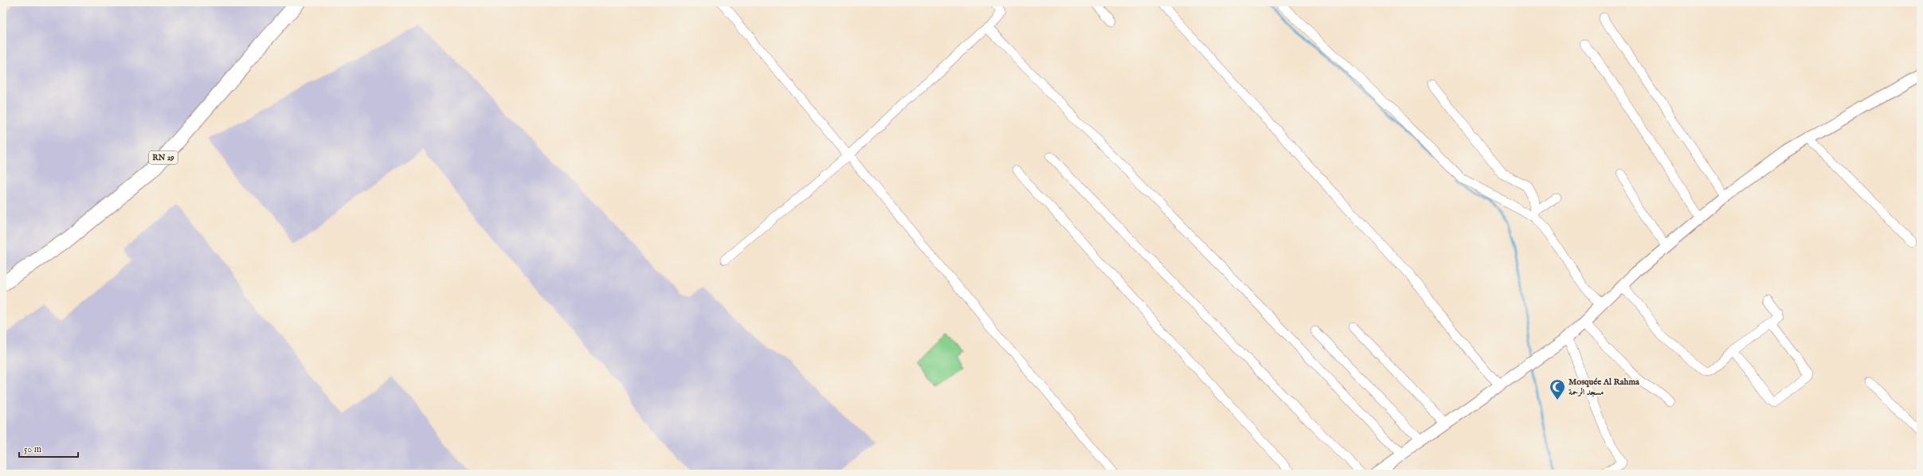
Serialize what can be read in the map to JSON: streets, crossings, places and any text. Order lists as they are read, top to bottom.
{
  "streets": {
    "main road": ["RN 29"]
  },
  "places": {
    "mosque": ["Mosquée Al Rahma مسجد الرحمة"]
  },
  "scale_bar": "50 m"
}
